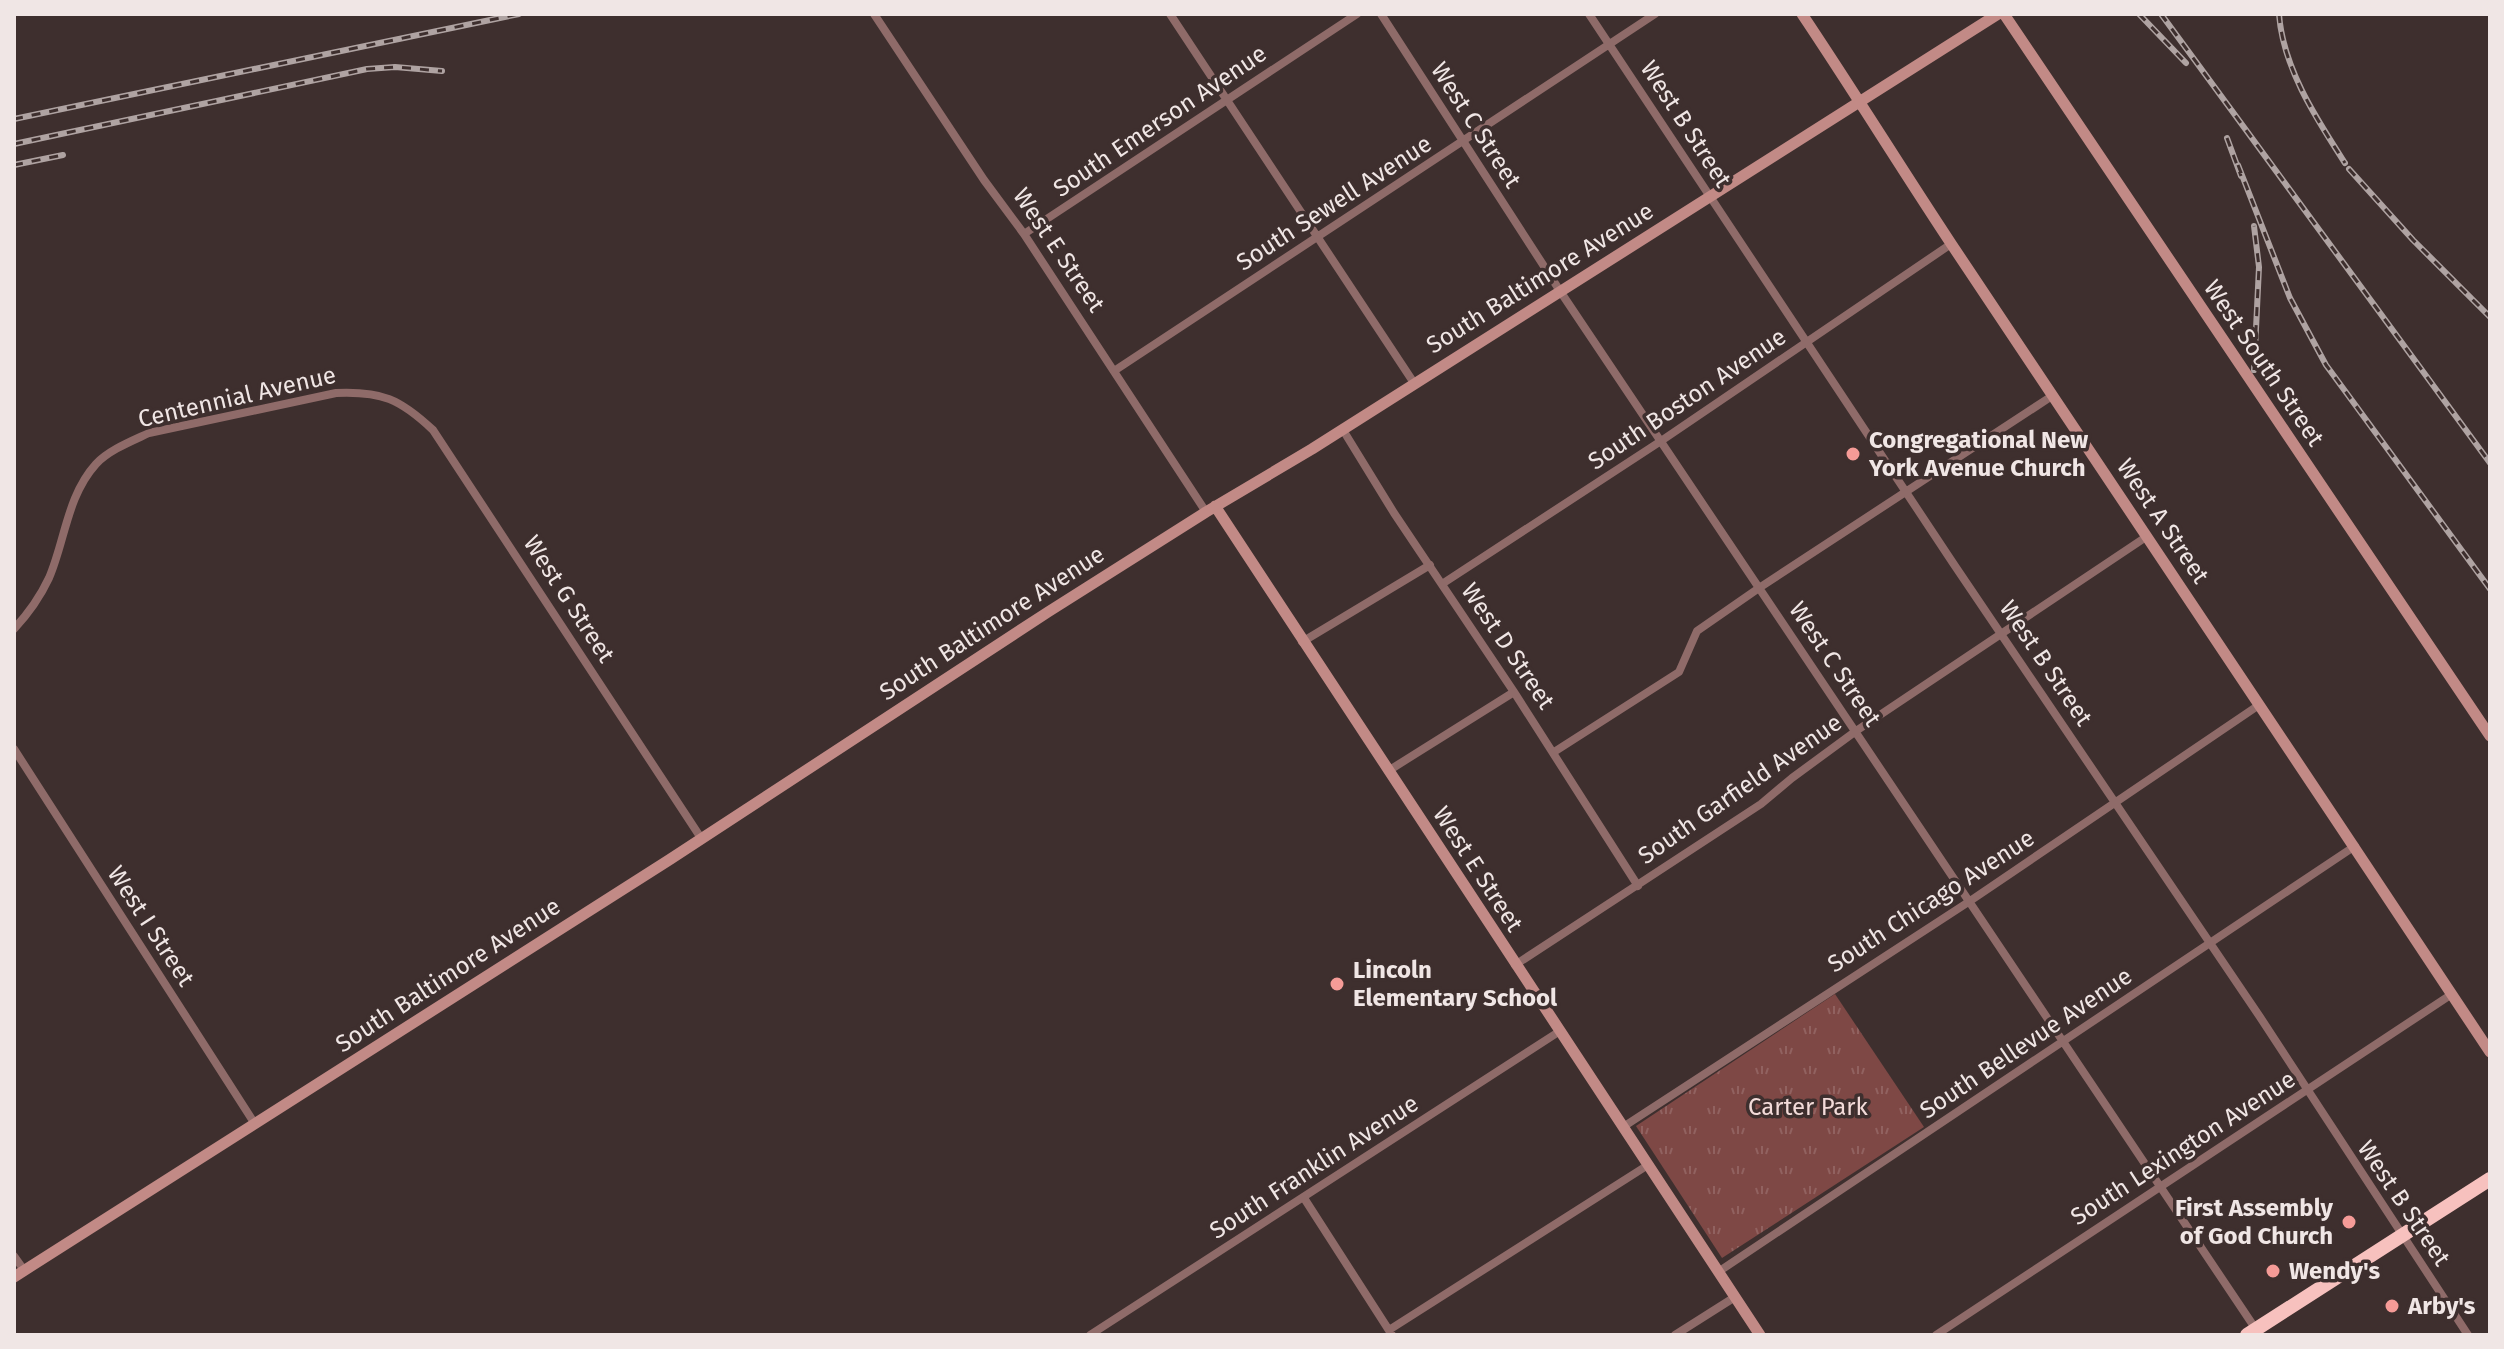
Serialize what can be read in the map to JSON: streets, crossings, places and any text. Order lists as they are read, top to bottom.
{
  "streets": {
    "street": [
      "South Emerson Avenue",
      "West B Street",
      "West C Street",
      "South Sewell Avenue",
      "West E Street",
      "South Baltimore Avenue",
      "West South Street",
      "Centennial Avenue",
      "South Boston Avenue",
      "West A Street",
      "West G Street",
      "West D Street",
      "South Garfield Avenue",
      "South Chicago Avenue",
      "West I Street",
      "South Bellevue Avenue",
      "South Lexington Avenue",
      "South Franklin Avenue"
    ]
  },
  "crossings": [
    ["South Emerson Avenue", "West E Street"],
    ["West B Street", "South Sewell Avenue"],
    ["West B Street", "South Baltimore Avenue"],
    ["West B Street", "South Boston Avenue"],
    ["West B Street", "South Garfield Avenue"],
    ["West B Street", "South Chicago Avenue"],
    ["West B Street", "South Bellevue Avenue"],
    ["West B Street", "South Lexington Avenue"],
    ["West C Street", "South Sewell Avenue"],
    ["West C Street", "South Baltimore Avenue"],
    ["West C Street", "South Boston Avenue"],
    ["West C Street", "South Garfield Avenue"],
    ["West C Street", "South Chicago Avenue"],
    ["West C Street", "South Bellevue Avenue"],
    ["West C Street", "South Lexington Avenue"],
    ["South Sewell Avenue", "West E Street"],
    ["West E Street", "South Baltimore Avenue"],
    ["West E Street", "South Garfield Avenue"],
    ["West E Street", "South Chicago Avenue"],
    ["West E Street", "South Bellevue Avenue"],
    ["West E Street", "South Franklin Avenue"],
    ["South Baltimore Avenue", "West South Street"],
    ["South Baltimore Avenue", "West A Street"],
    ["South Baltimore Avenue", "West G Street"],
    ["South Baltimore Avenue", "West D Street"],
    ["South Baltimore Avenue", "West I Street"],
    ["Centennial Avenue", "West G Street"],
    ["South Boston Avenue", "West A Street"],
    ["South Boston Avenue", "West D Street"],
    ["West A Street", "South Garfield Avenue"],
    ["West A Street", "South Chicago Avenue"],
    ["West A Street", "South Bellevue Avenue"],
    ["West A Street", "South Lexington Avenue"],
    ["West D Street", "South Garfield Avenue"]
  ],
  "parks": ["Carter Park"],
  "places": [
    "Congregational New York Avenue Church",
    "Lincoln Elementary School",
    "First Assembly of God Church",
    "Wendy's",
    "Arby's"
  ]
}
